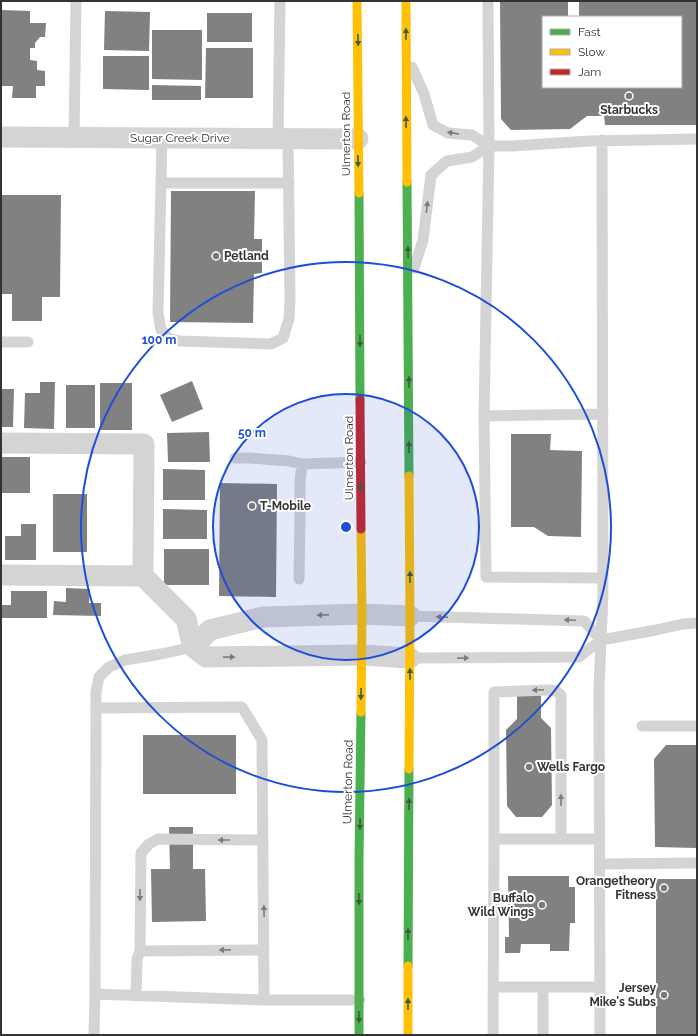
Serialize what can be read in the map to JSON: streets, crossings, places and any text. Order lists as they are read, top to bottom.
{
  "streets": {
    "main road": ["Ulmerton Road"],
    "street": ["Sugar Creek Drive"]
  },
  "crossings": [
    ["Ulmerton Road", "Sugar Creek Drive"]
  ],
  "places": [
    "Starbucks",
    "Petland",
    "T-Mobile",
    "Wells Fargo",
    "Orangetheory Fitness",
    "Buffalo Wild Wings",
    "Jersey Mike's Subs"
  ],
  "legend": ["Fast", "Slow", "Jam"],
  "rings": ["100 m", "50 m"]
}
